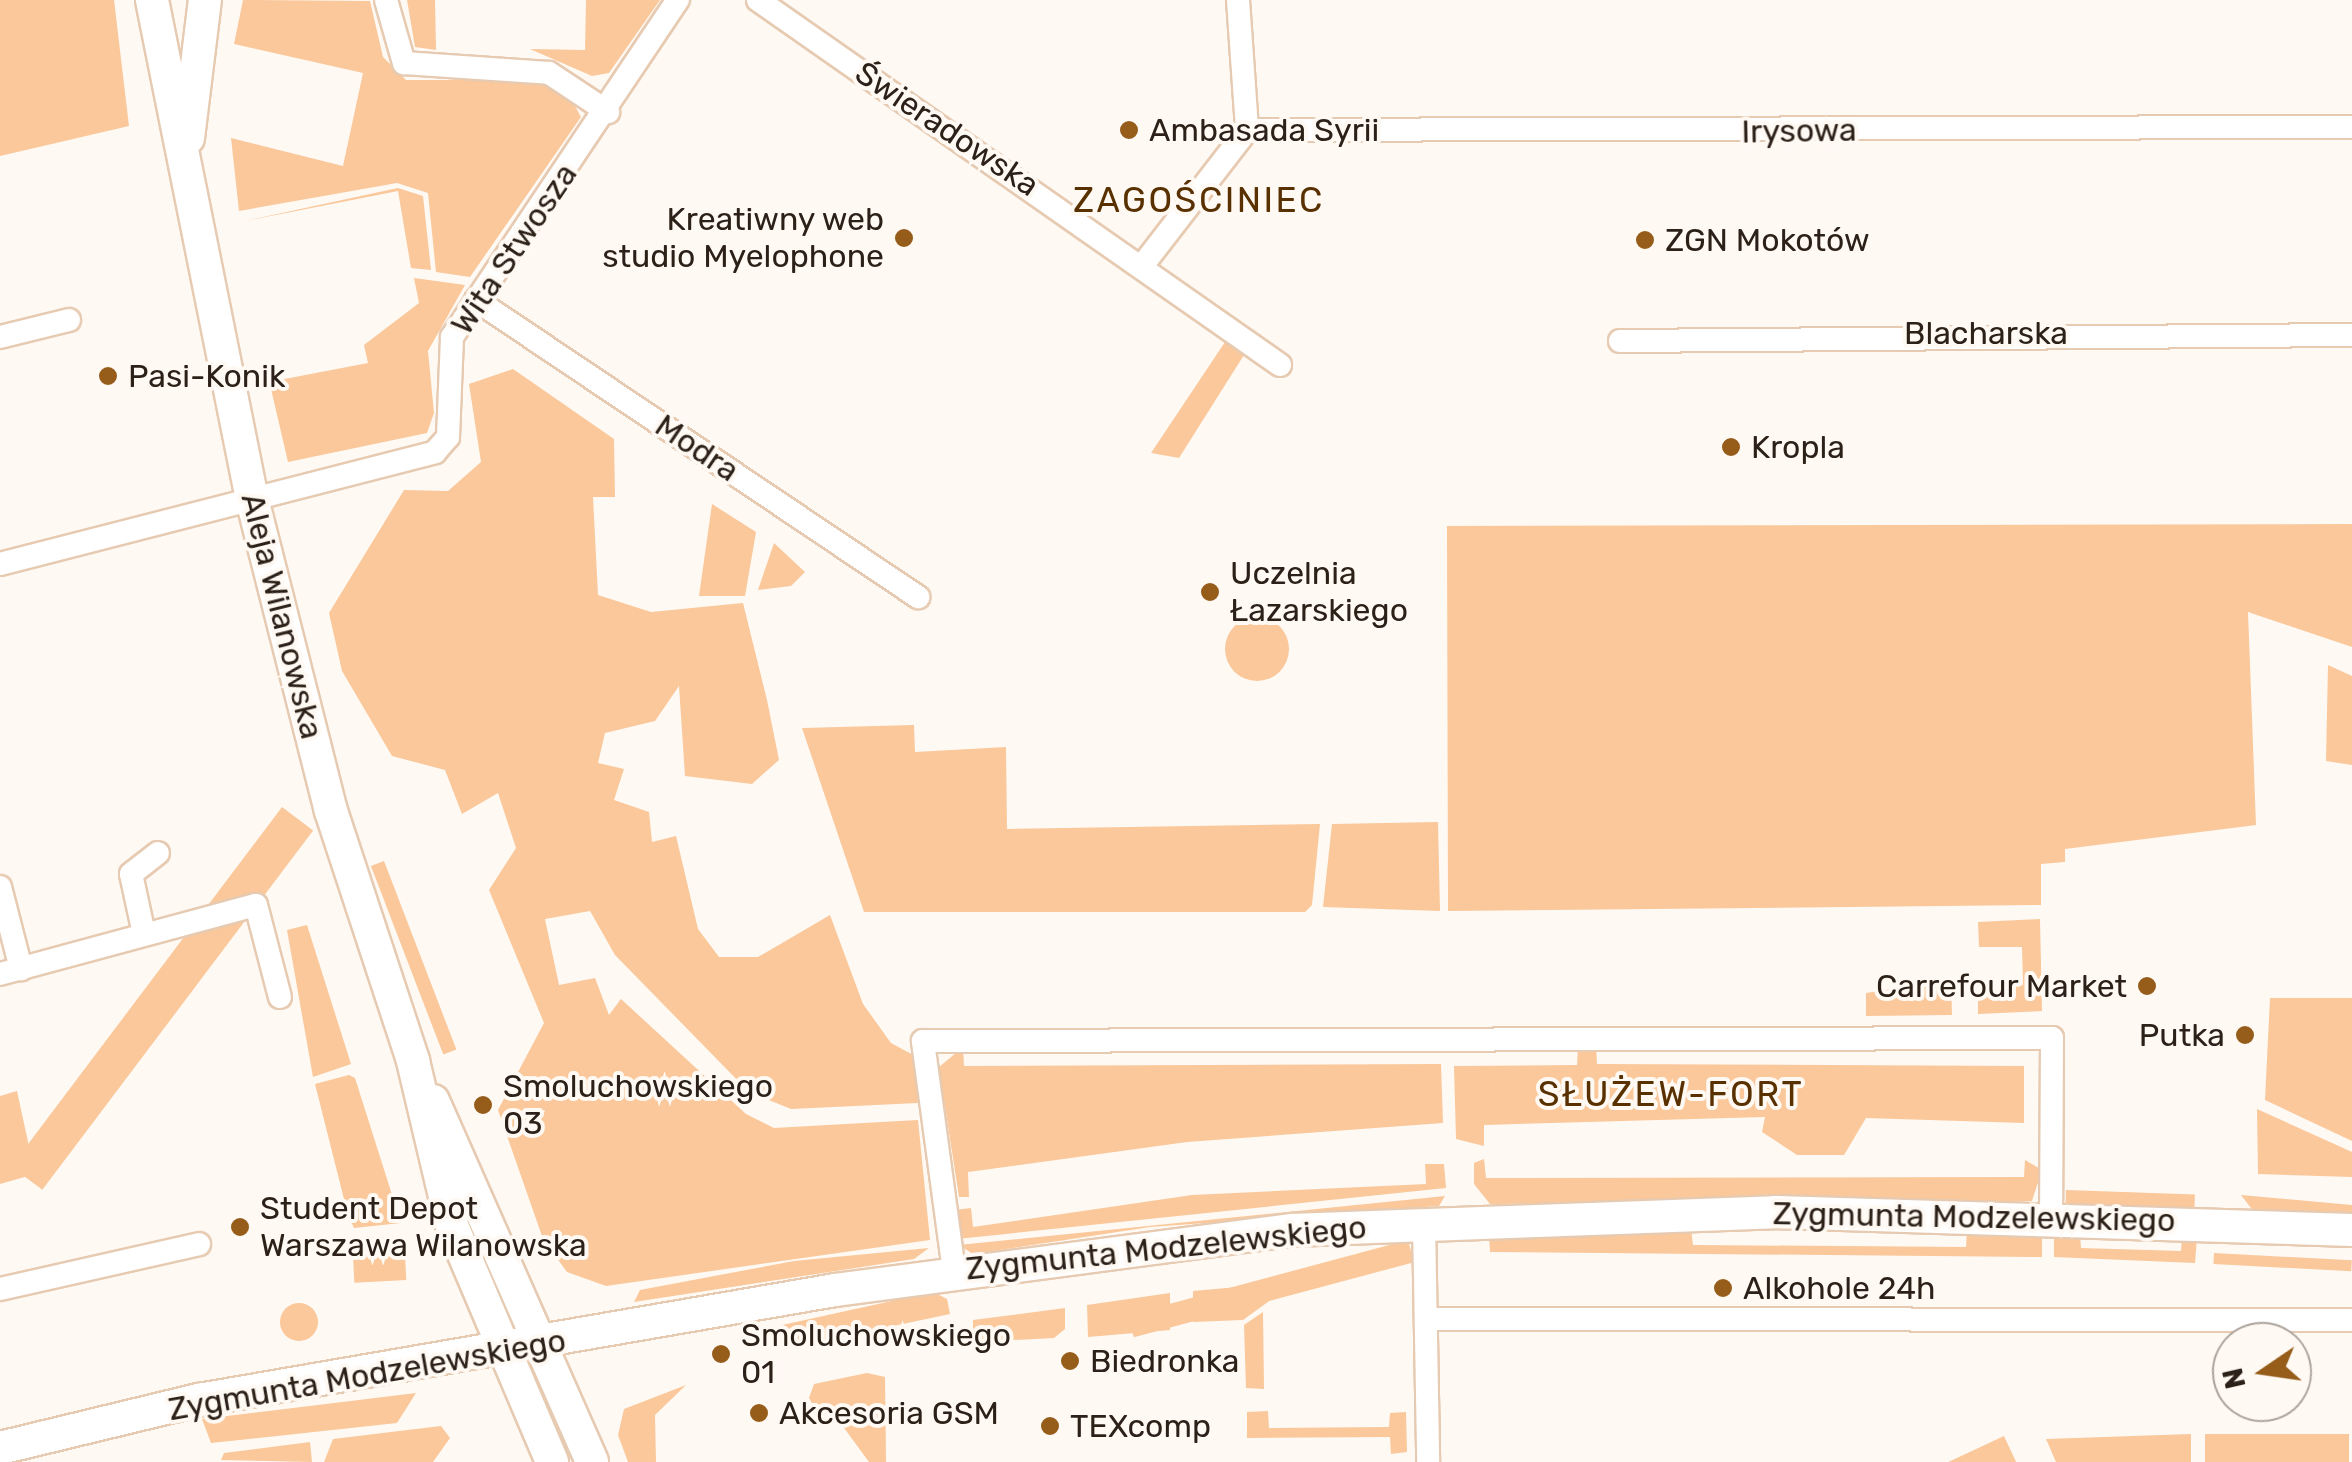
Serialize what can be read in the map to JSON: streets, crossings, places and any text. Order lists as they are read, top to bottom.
{
  "streets": {
    "street": [
      "Świeradowska",
      "Irysowa",
      "Wita Stwosza",
      "Blacharska",
      "Modra",
      "Aleja Wilanowska",
      "Zygmunta Modzelewskiego"
    ]
  },
  "crossings": [
    ["Wita Stwosza", "Modra"],
    ["Wita Stwosza", "Aleja Wilanowska"],
    ["Aleja Wilanowska", "Zygmunta Modzelewskiego"]
  ],
  "districts": ["ZAGOŚCINIEC", "SŁUŻEW-FORT"],
  "places": [
    "Ambasada Syrii",
    "Kreatiwny web studio Myelophone",
    "ZGN Mokotów",
    "Pasi-Konik",
    "Kropla",
    "Uczelnia Łazarskiego",
    "Carrefour Market",
    "Putka",
    "Smoluchowskiego 03",
    "Student Depot Warszawa Wilanowska",
    "Alkohole 24h",
    "Smoluchowskiego 01",
    "Biedronka",
    "Akcesoria GSM",
    "TEXcomp"
  ],
  "north": "left"
}
